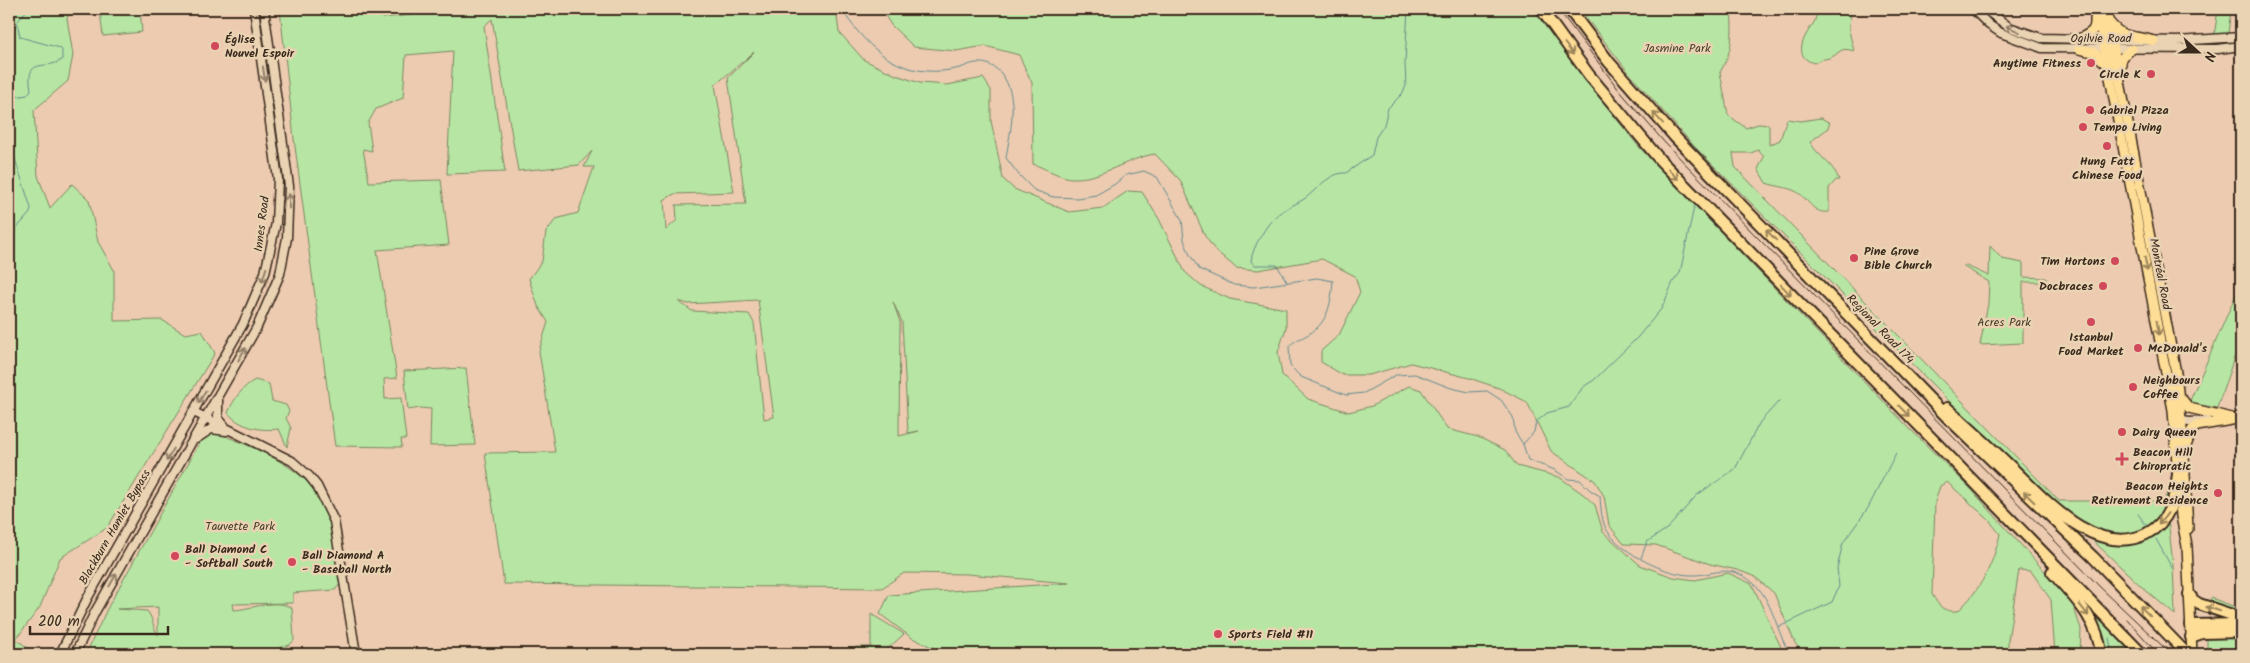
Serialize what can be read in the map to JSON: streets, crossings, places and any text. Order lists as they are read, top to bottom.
{
  "streets": {
    "highway": ["Regional Road 174"],
    "main road": [
      "Ogilvie Road",
      "Innes Road",
      "Montréal Road",
      "Blackburn Hamlet Bypass"
    ]
  },
  "crossings": [
    ["Ogilvie Road", "Montréal Road"],
    ["Innes Road", "Blackburn Hamlet Bypass"]
  ],
  "parks": ["Jasmine Park", "Acres Park", "Tauvette Park"],
  "places": {
    "other": [
      "Église Nouvel Espoir",
      "Anytime Fitness",
      "Circle K",
      "Gabriel Pizza",
      "Tempo Living",
      "Hung Fatt Chinese Food",
      "Pine Grove Bible Church",
      "Tim Hortons",
      "Docbraces",
      "Istanbul Food Market",
      "McDonald's",
      "Neighbours Coffee",
      "Dairy Queen",
      "Beacon Heights Retirement Residence",
      "Ball Diamond C - Softball South",
      "Ball Diamond A - Baseball North",
      "Sports Field #11"
    ],
    "health": ["Beacon Hill Chiropratic"]
  },
  "scale_bar": "200 m",
  "north": "right"
}
